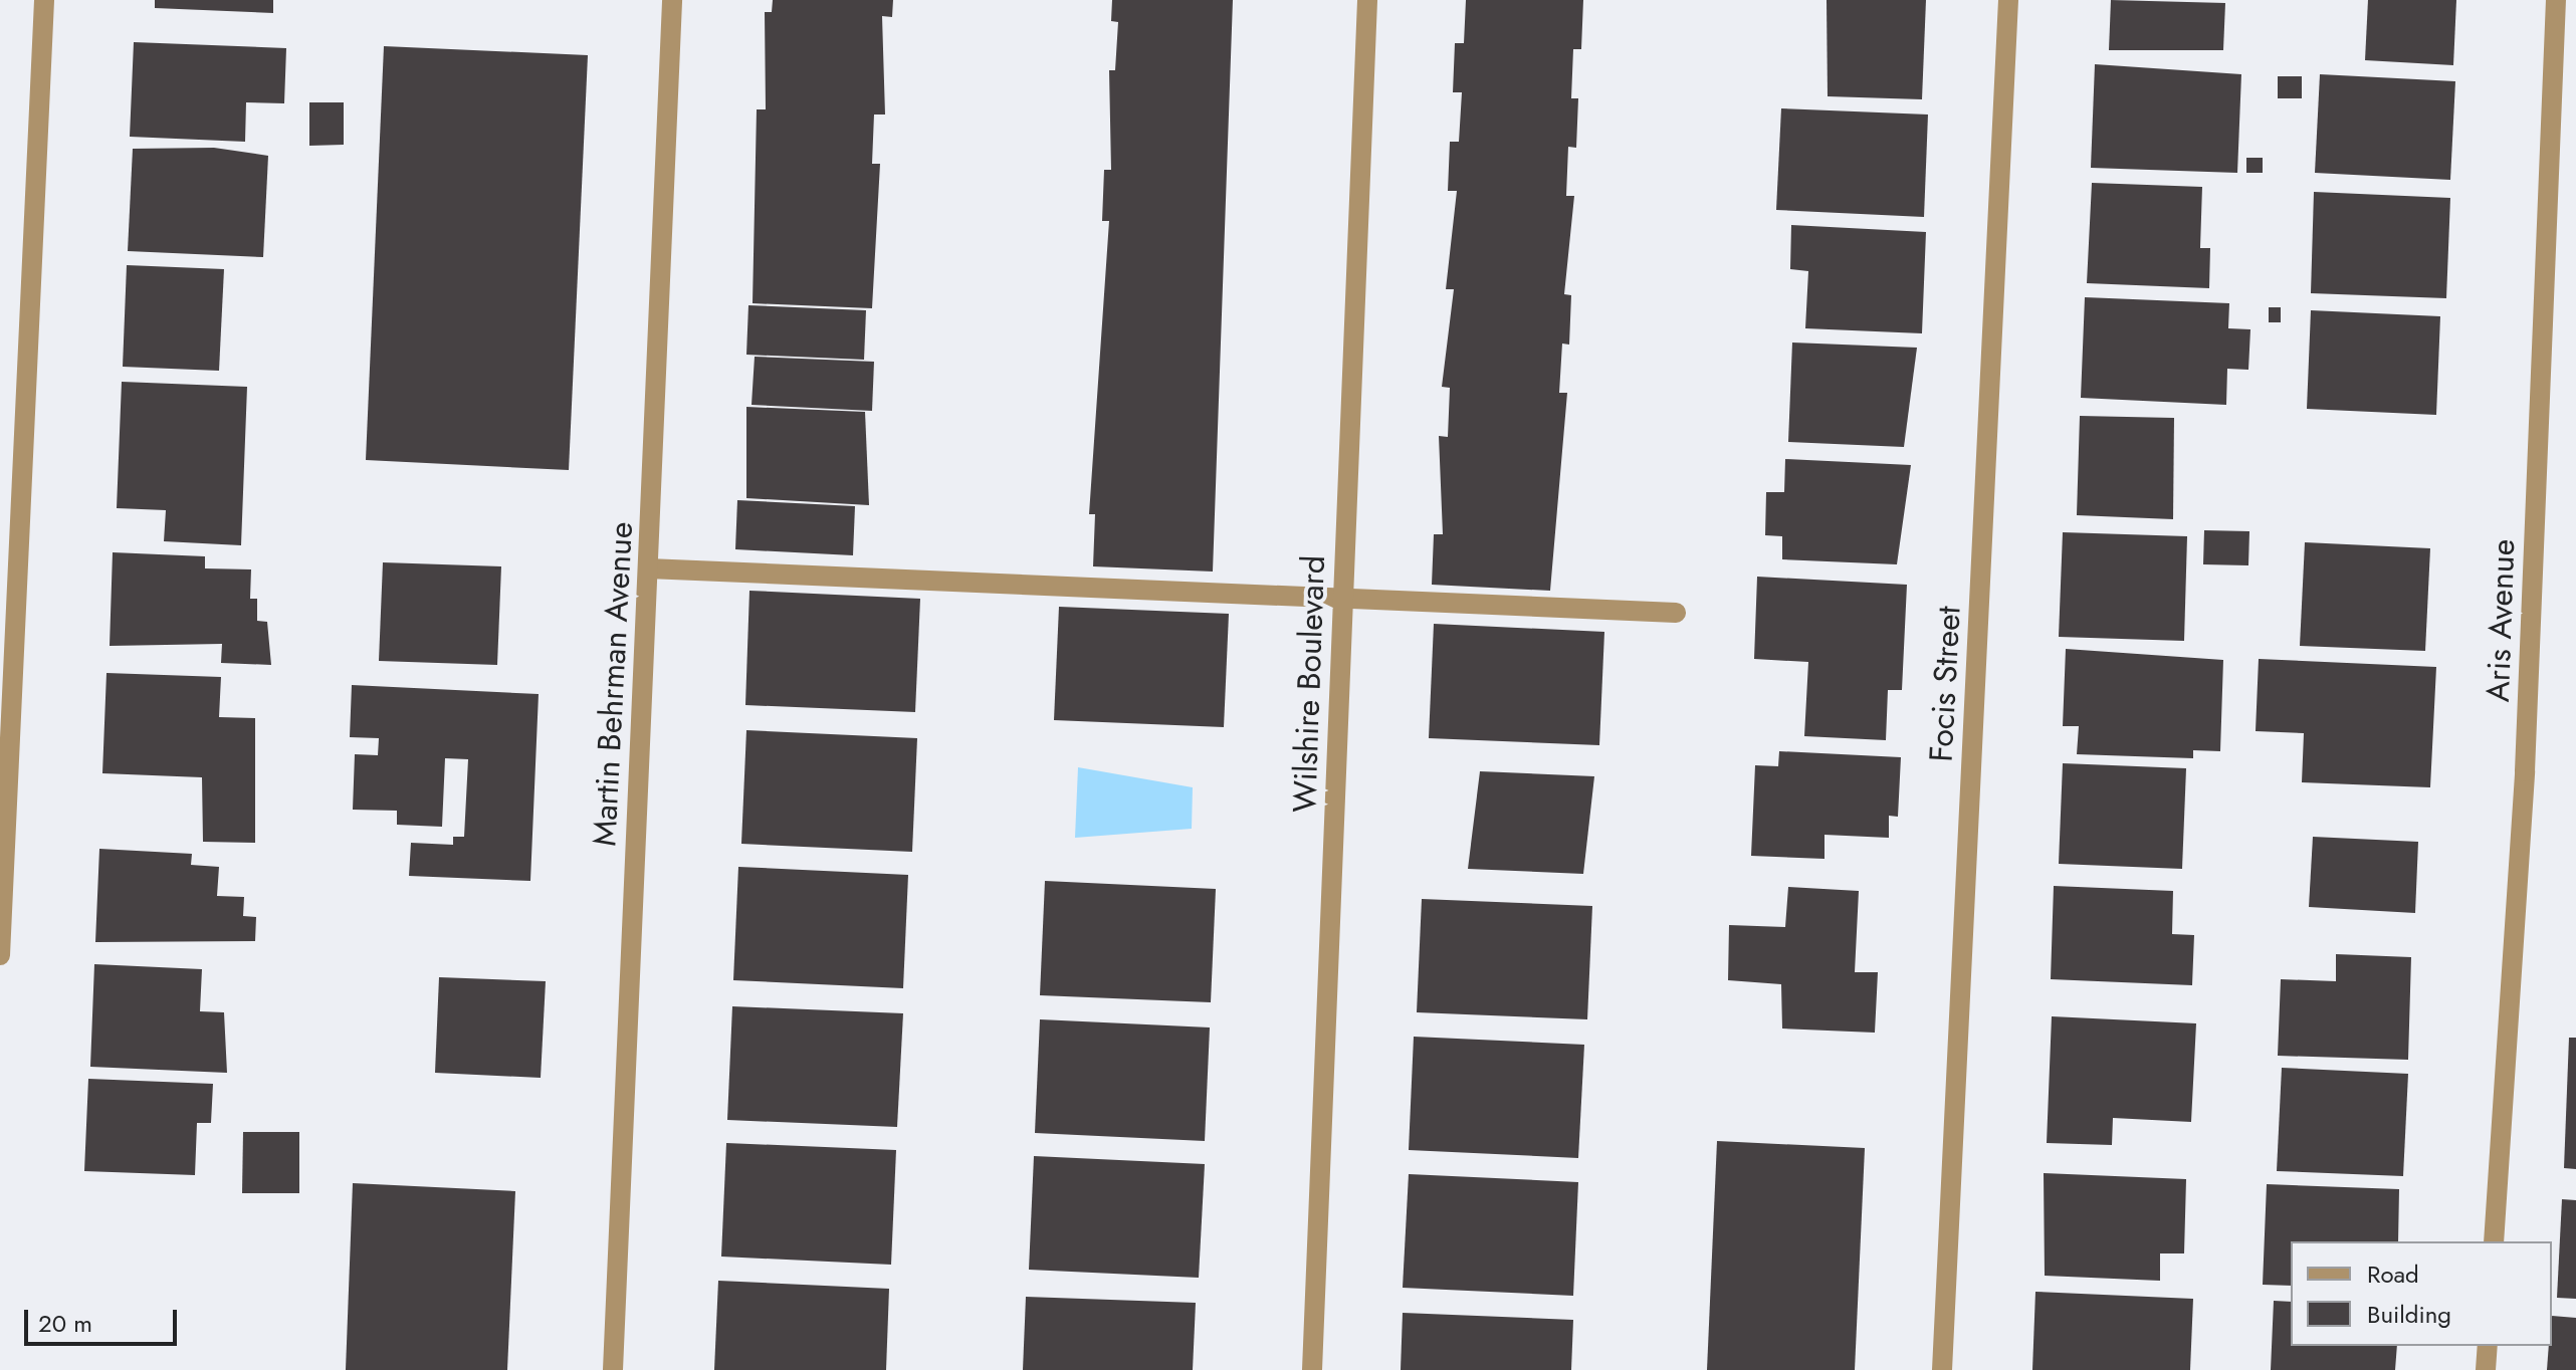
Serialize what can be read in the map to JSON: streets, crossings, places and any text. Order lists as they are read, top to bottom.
{
  "streets": {
    "street": [
      "Aris Avenue",
      "Martin Behrman Avenue",
      "Wilshire Boulevard",
      "Focis Street"
    ]
  },
  "legend": ["Road", "Building"],
  "scale_bar": "20 m"
}
